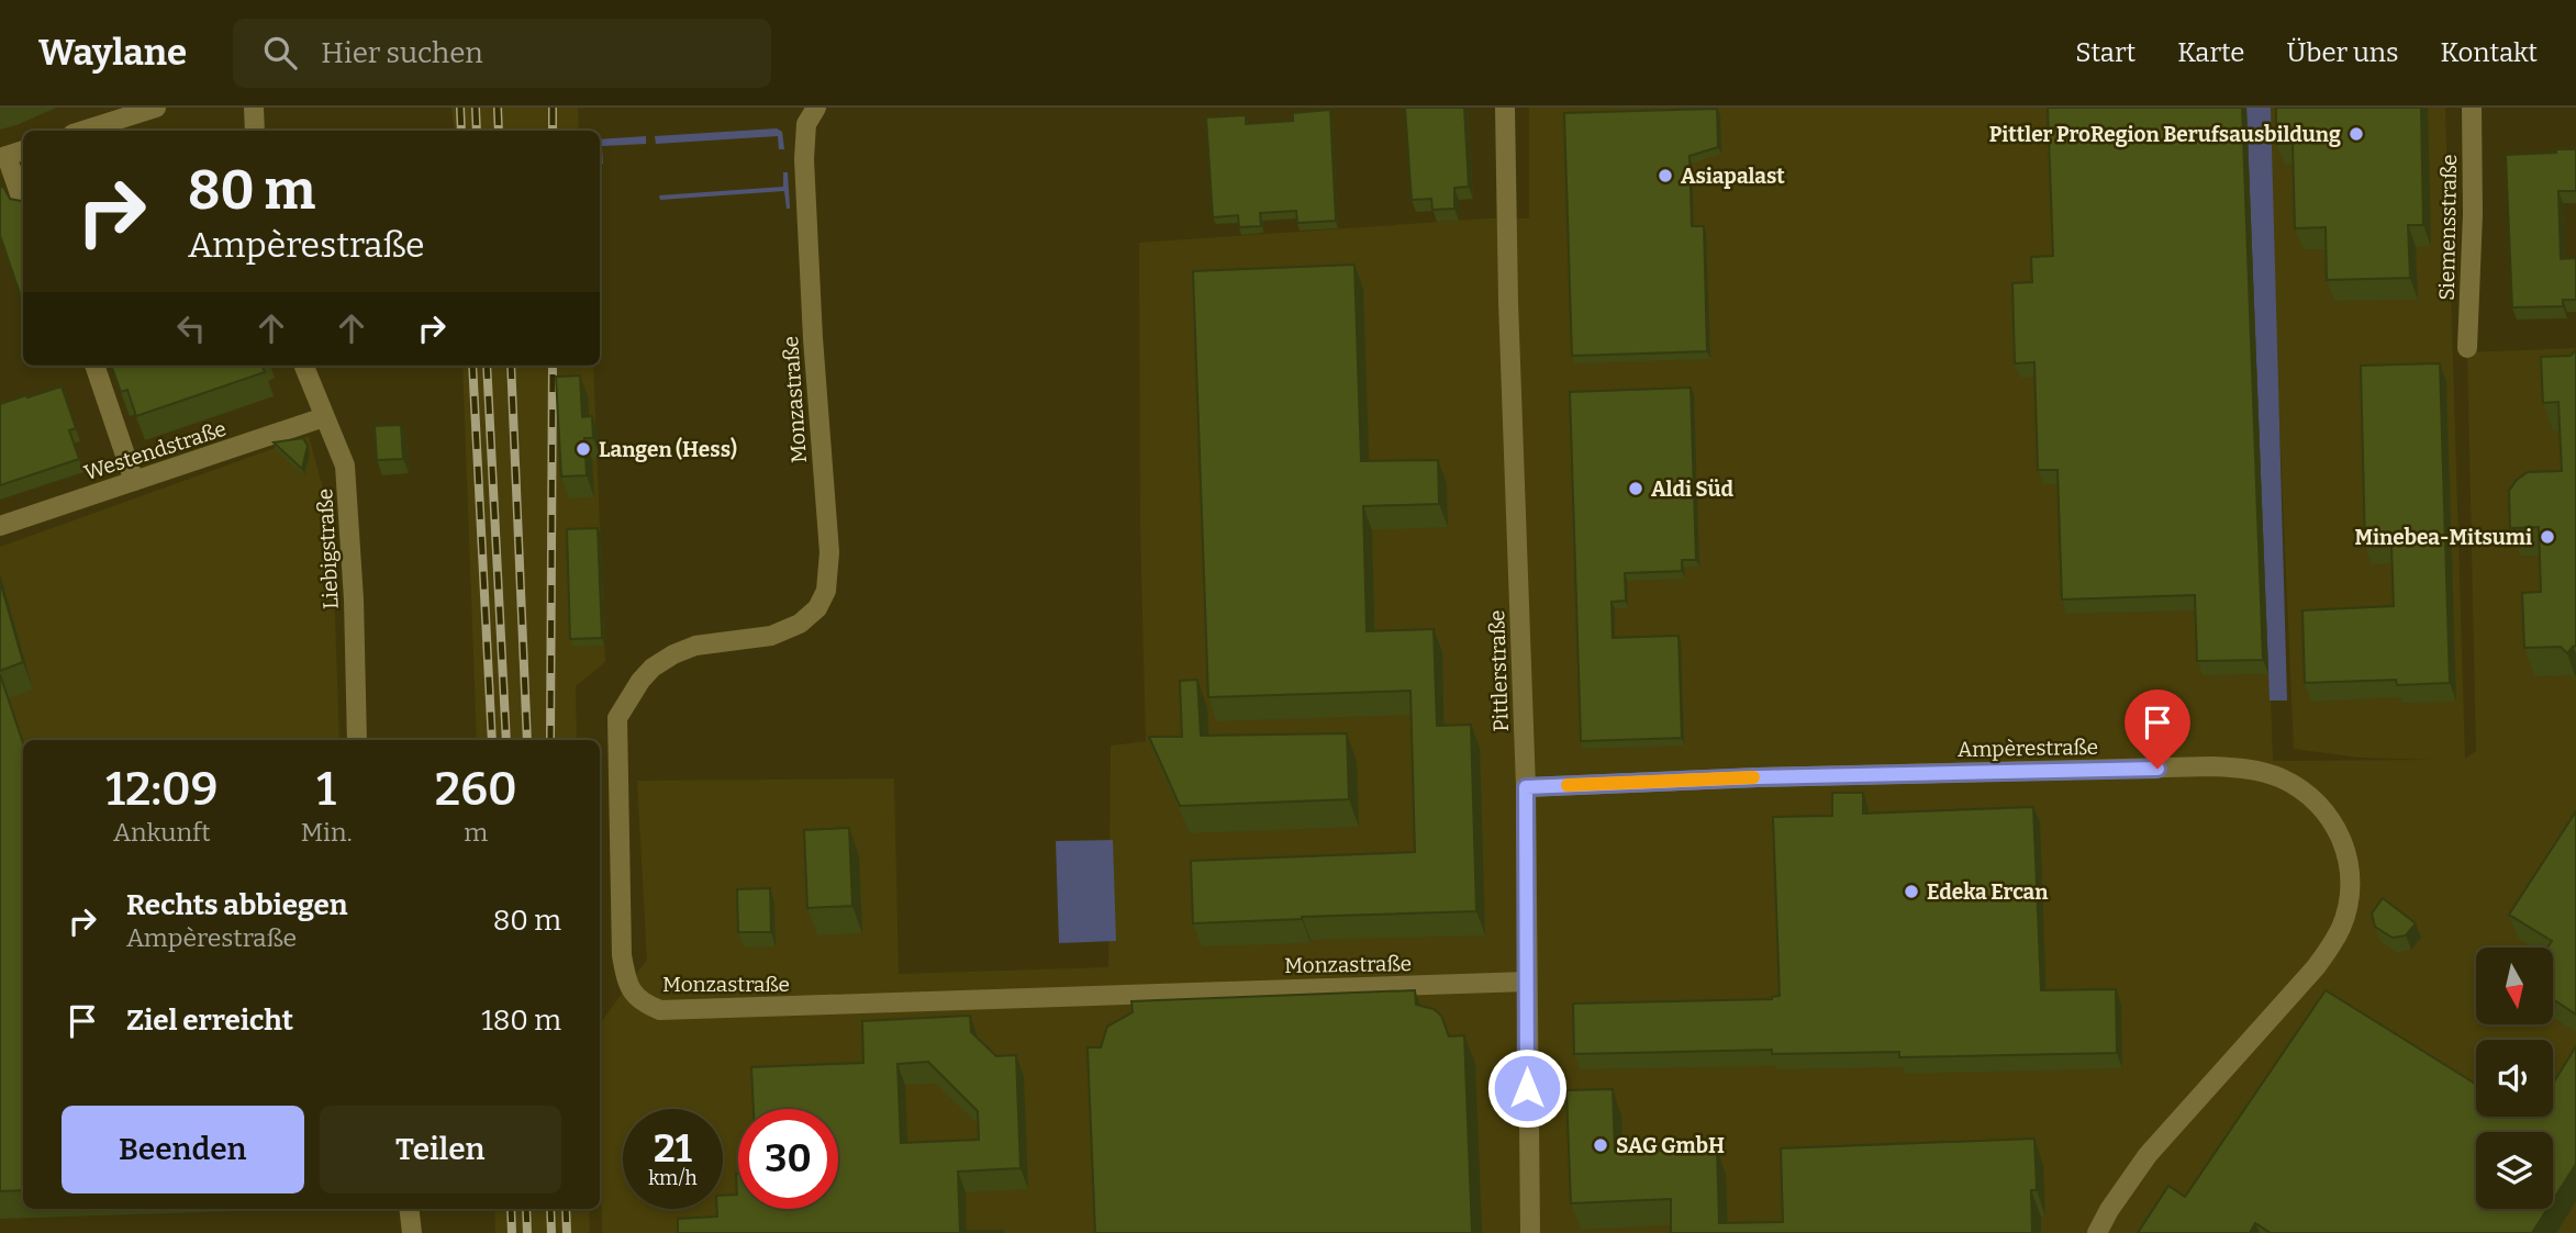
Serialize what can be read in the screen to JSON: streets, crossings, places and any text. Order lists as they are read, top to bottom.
{
  "streets": {
    "street": [
      "Siemensstraße",
      "Monzastraße",
      "Westendstraße",
      "Liebigstraße",
      "Pittlerstraße",
      "Ampèrestraße"
    ]
  },
  "crossings": [
    ["Monzastraße", "Pittlerstraße"],
    ["Westendstraße", "Liebigstraße"],
    ["Pittlerstraße", "Ampèrestraße"]
  ],
  "places": [
    "Pittler ProRegion Berufsausbildung",
    "Asiapalast",
    "Langen (Hess)",
    "Aldi Süd",
    "Minebea-Mitsumi",
    "Edeka Ercan",
    "SAG GmbH"
  ],
  "north": "bottom",
  "page": {
    "header": "Waylane",
    "search": "Hier suchen",
    "nav": [
      "Start",
      "Karte",
      "Über uns",
      "Kontakt"
    ],
    "turn": ["80 m", "Ampèrestraße"],
    "eta": [
      "12:09",
      "Ankunft",
      "1",
      "Min.",
      "260",
      "m"
    ],
    "list": [
      {
        "name": "Rechts abbiegen",
        "note": "Ampèrestraße",
        "value": "80 m"
      },
      {
        "name": "Ziel erreicht",
        "value": "180 m"
      }
    ],
    "buttons": ["Beenden", "Teilen"],
    "speed": "21 km/h",
    "limit": "30"
  }
}
